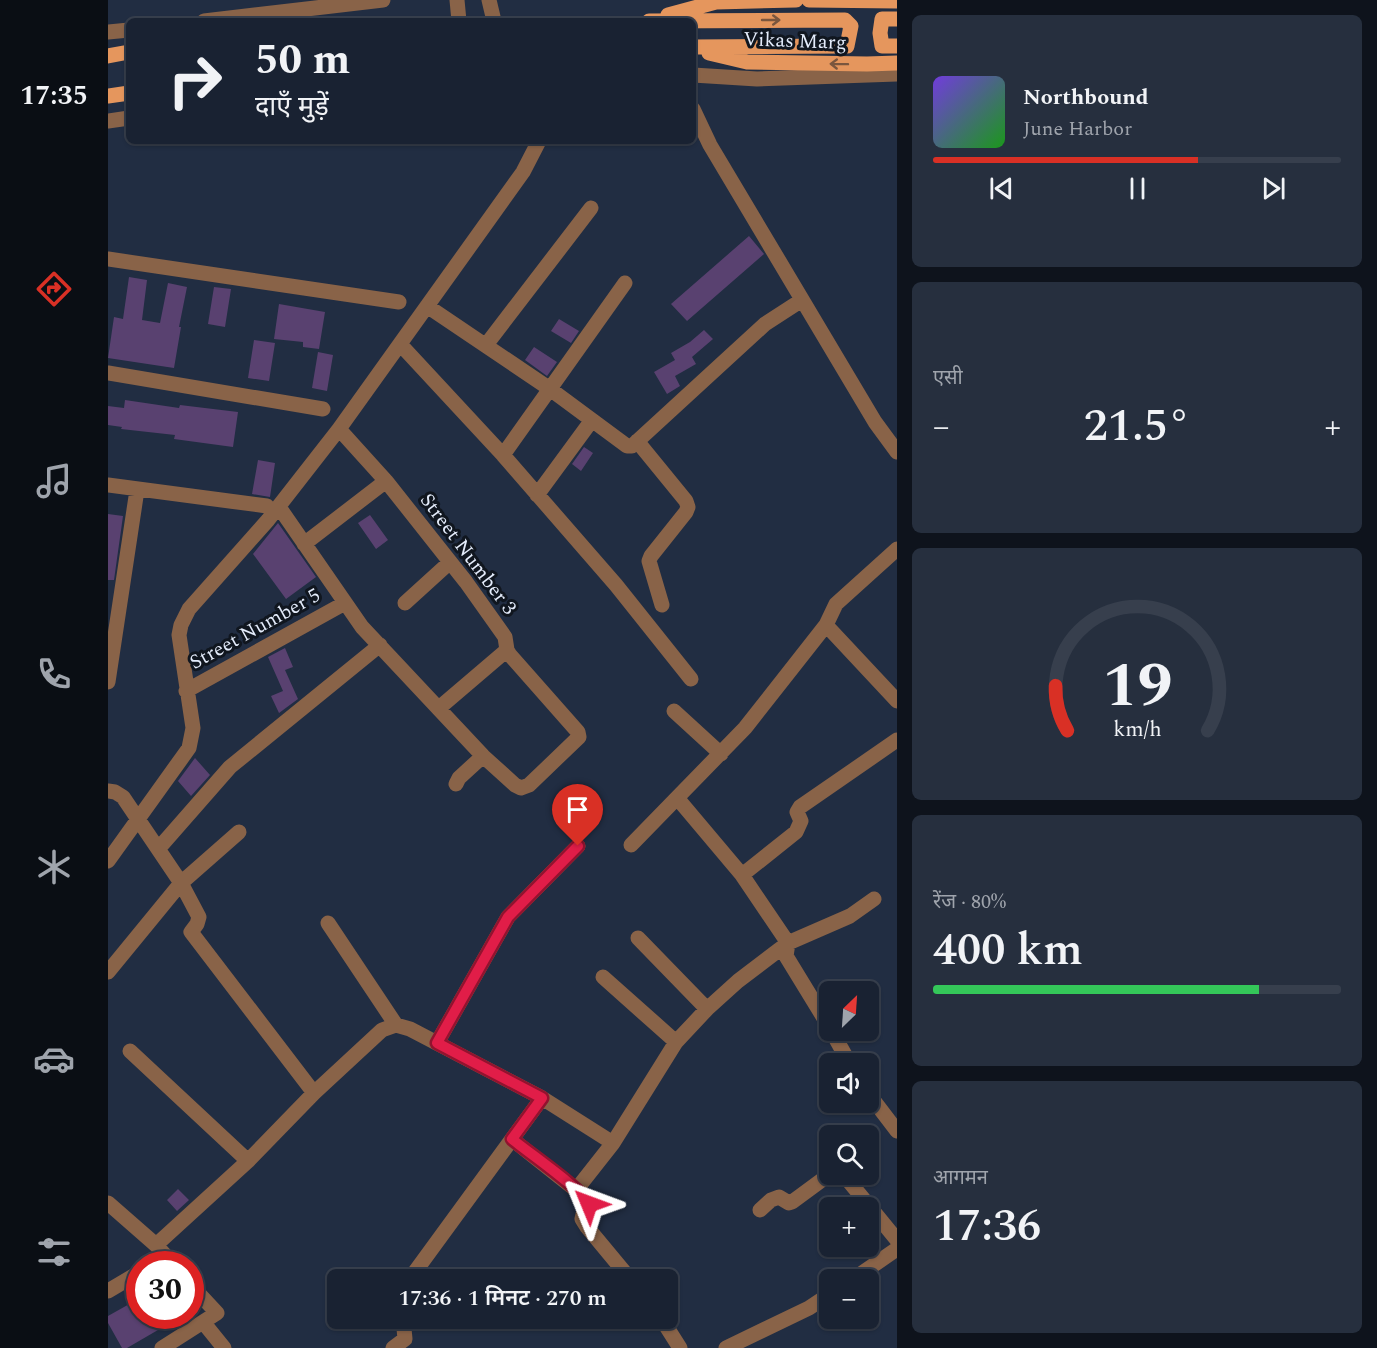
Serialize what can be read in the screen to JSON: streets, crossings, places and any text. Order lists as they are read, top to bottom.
{
  "streets": {
    "main road": ["Vikas Marg"],
    "street": ["Street Number 3", "Street Number 5"]
  },
  "north": "top right",
  "page": {
    "tabs": "17:35",
    "turn": ["50 m", "दाएँ मुड़ें"],
    "song": ["Northbound", "June Harbor"],
    "tile": [
      "एसी",
      ["रेंज · 80%", "400 km"],
      ["आगमन", "17:36"]
    ],
    "heat": ["−", "21.5°", "+"],
    "map_buttons": ["+", "−"],
    "limit": "30",
    "trip": "17:36 · 1 मिनट · 270 m",
    "gauge": ["19", "km/h"]
  }
}
